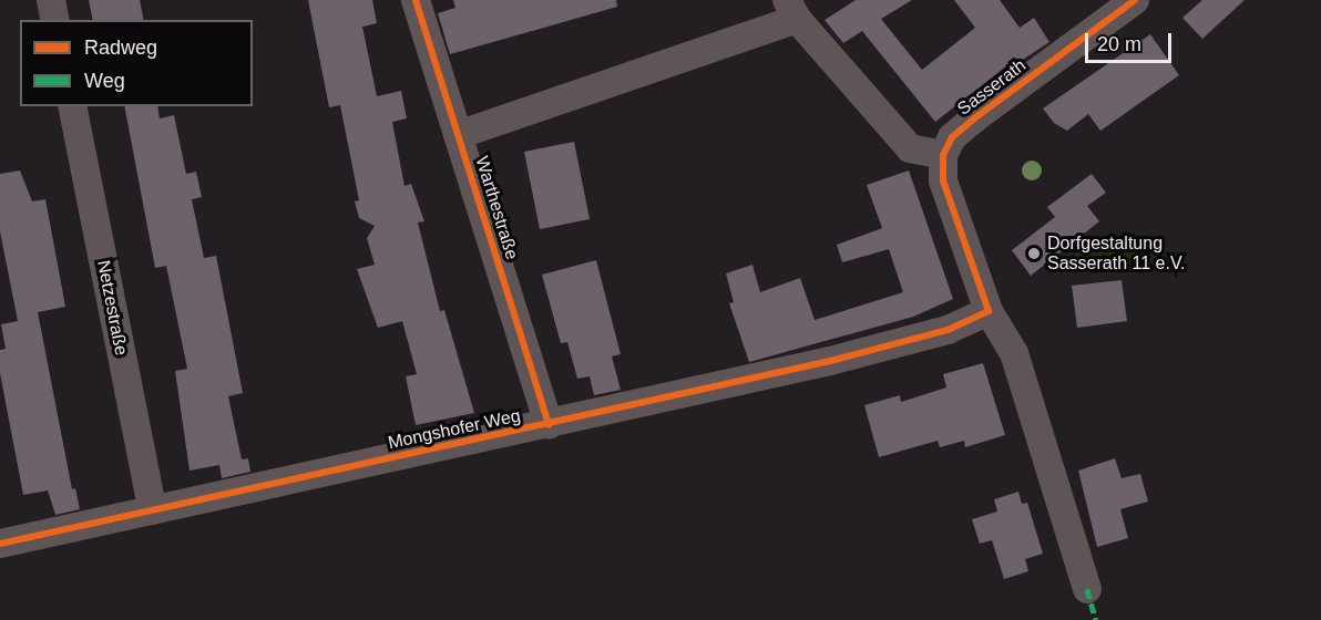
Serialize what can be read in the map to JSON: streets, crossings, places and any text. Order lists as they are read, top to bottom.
{
  "streets": {
    "street": [
      "Sasserath",
      "Warthestraße",
      "Netzestraße",
      "Mongshofer Weg"
    ]
  },
  "crossings": [
    ["Warthestraße", "Mongshofer Weg"],
    ["Netzestraße", "Mongshofer Weg"]
  ],
  "places": ["Dorfgestaltung Sasserath 11 e.V."],
  "legend": ["Radweg", "Weg"],
  "scale_bar": "20 m"
}
